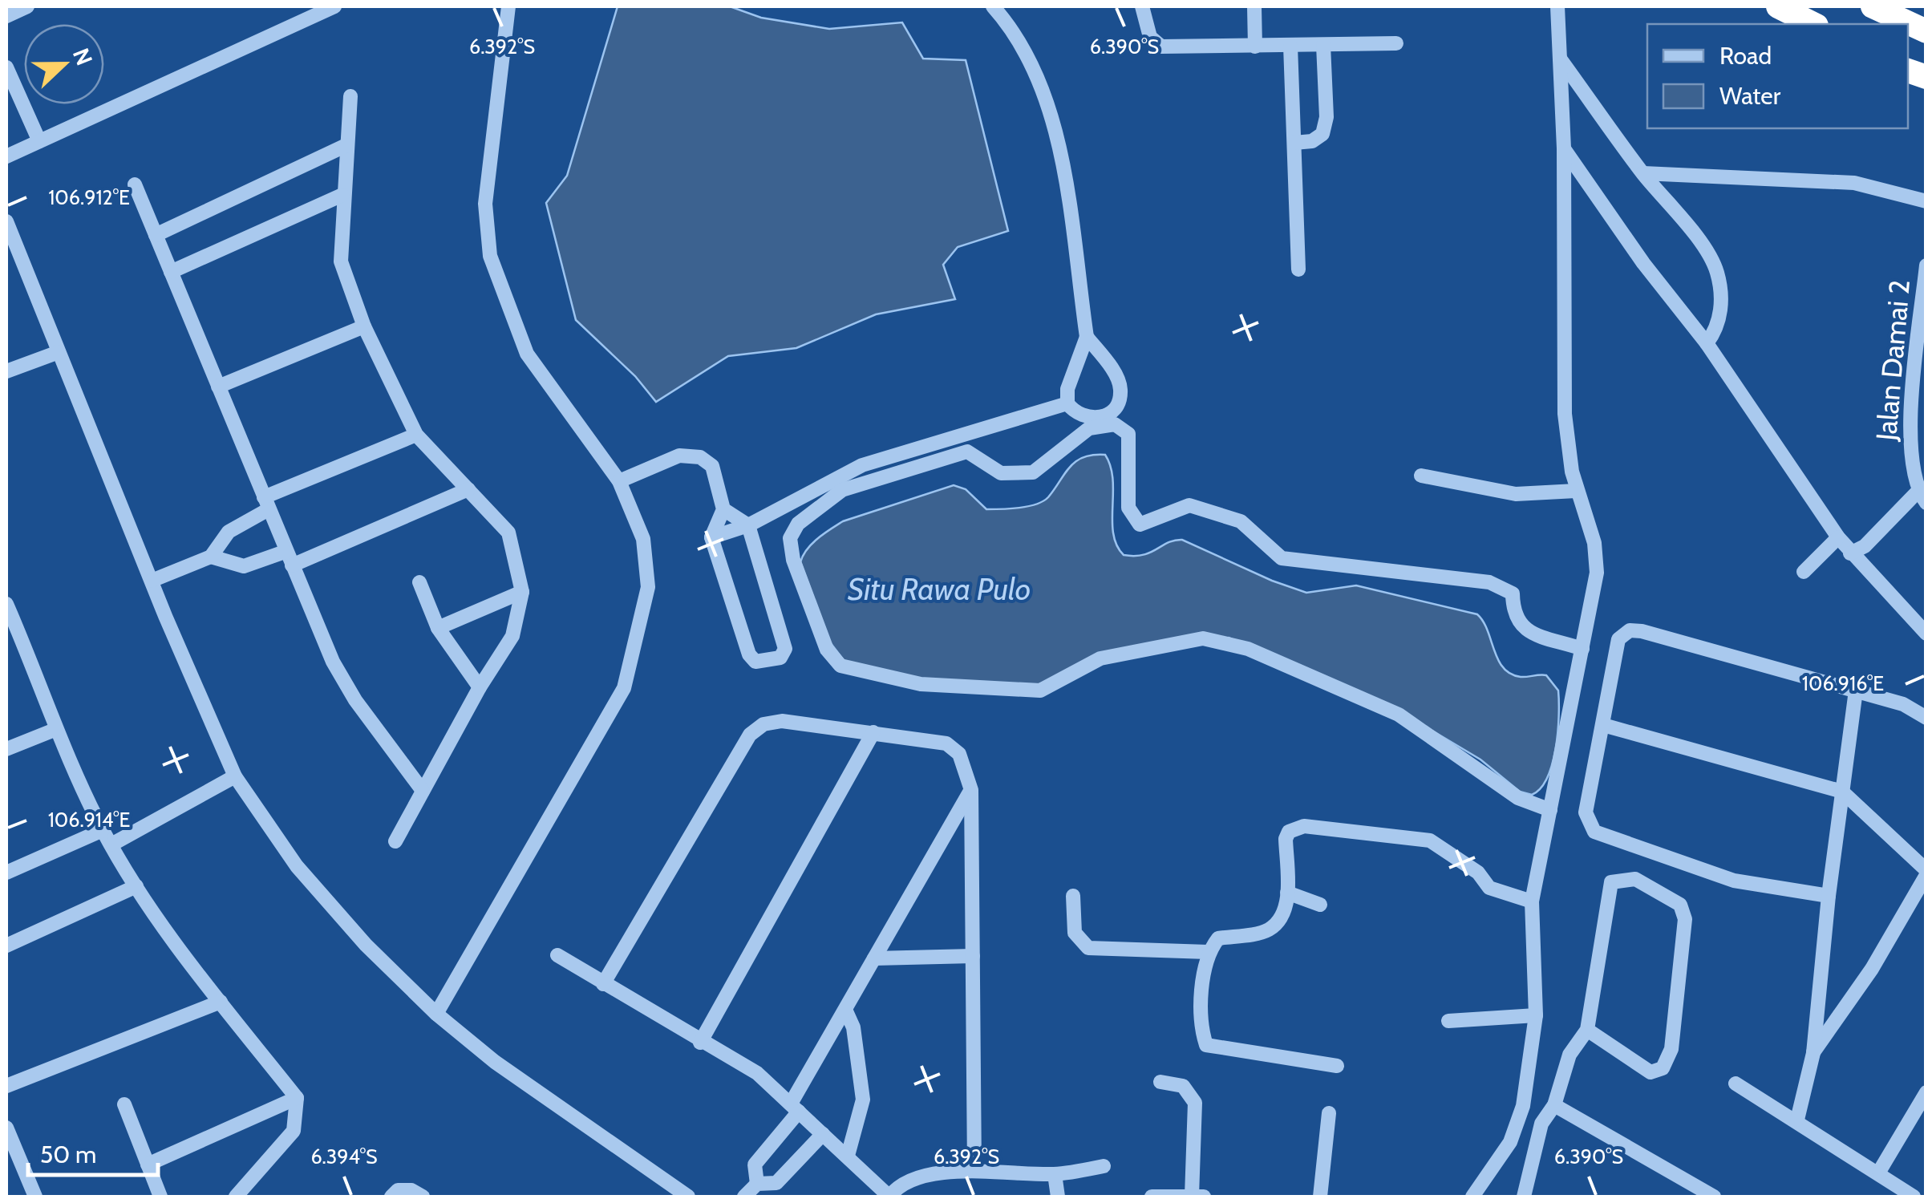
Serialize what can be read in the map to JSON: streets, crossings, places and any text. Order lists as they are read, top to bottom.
{
  "streets": {
    "street": ["Jalan Damai 2"]
  },
  "water": ["Situ Rawa Pulo"],
  "legend": ["Road", "Water"],
  "scale_bar": "50 m",
  "north": "right",
  "coordinates": [
    "6.392°S",
    "6.390°S",
    "106.912°E",
    "106.916°E",
    "106.914°E",
    "6.394°S"
  ]
}
